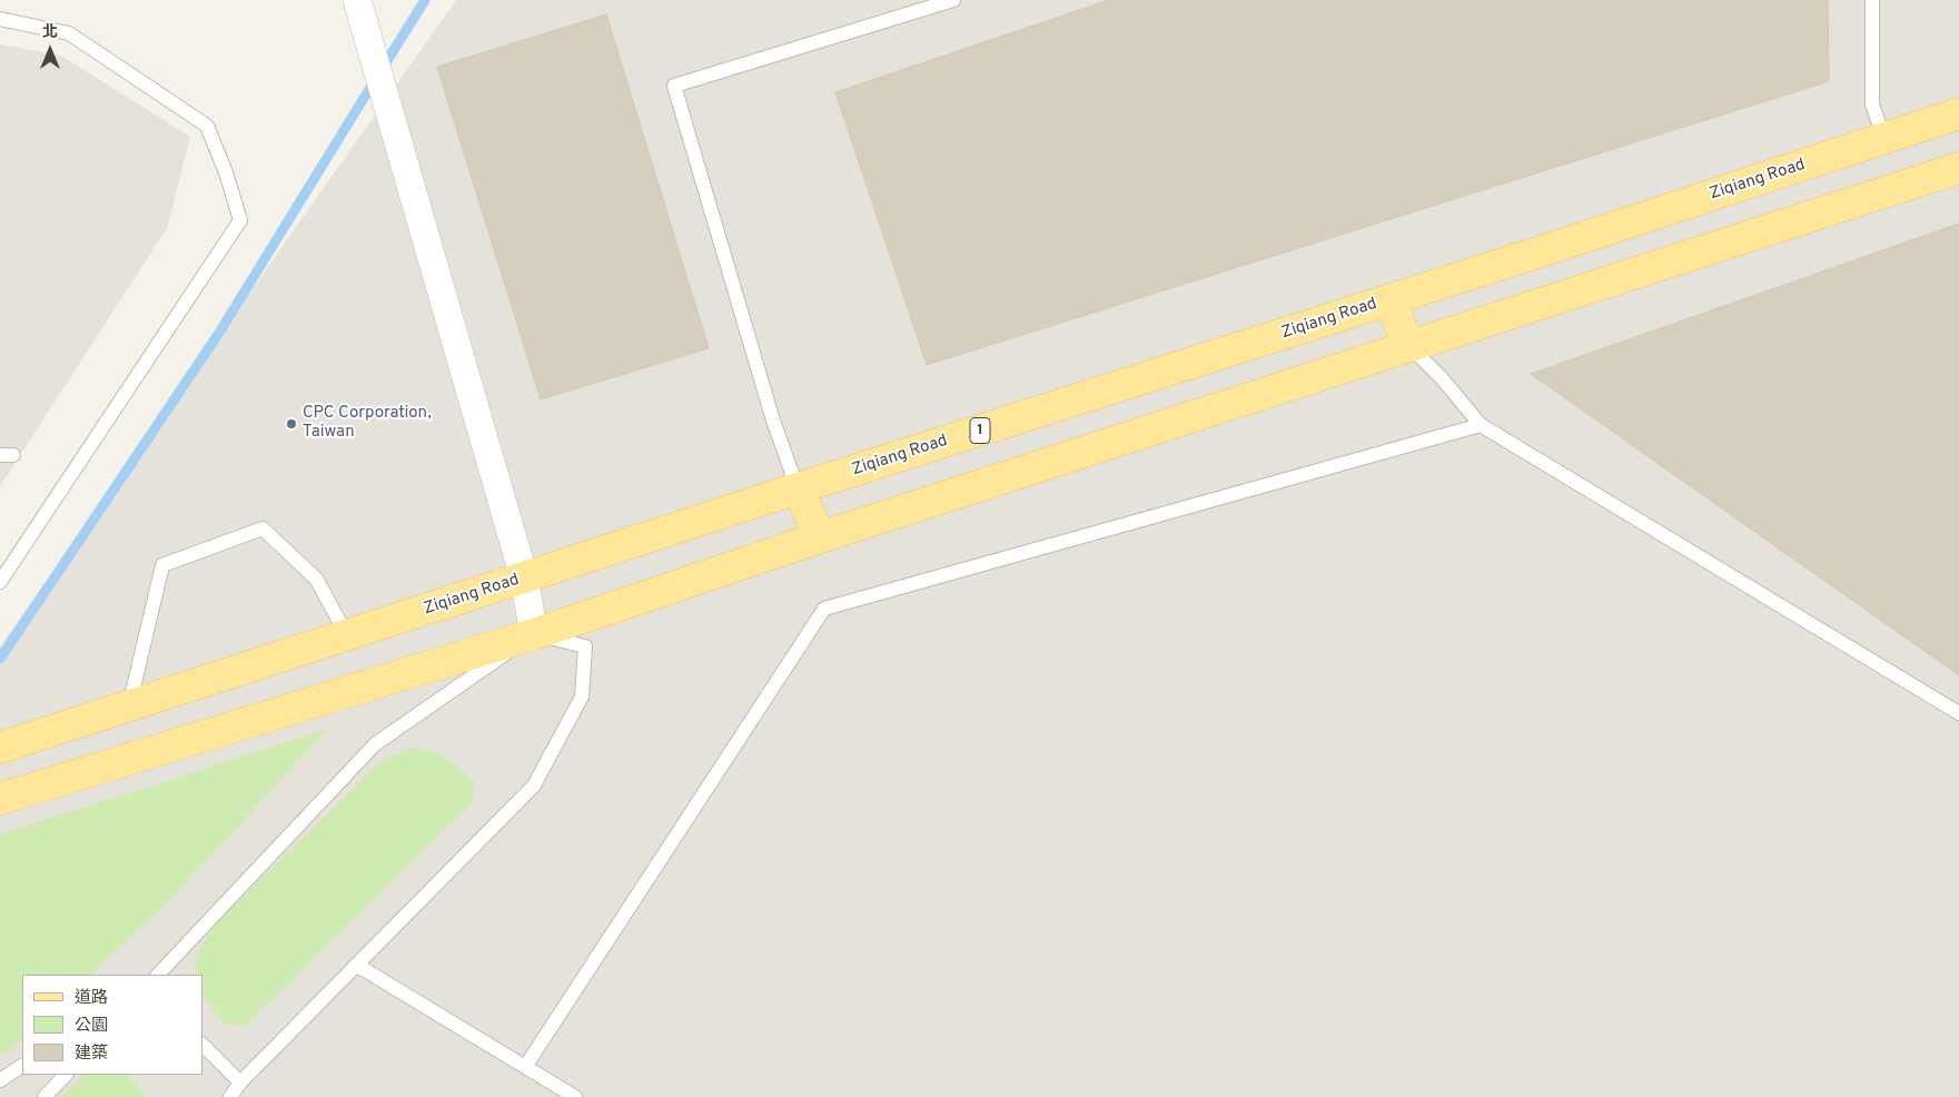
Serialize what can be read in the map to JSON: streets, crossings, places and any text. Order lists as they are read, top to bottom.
{
  "streets": {
    "main road": ["Ziqiang Road", "1"]
  },
  "places": ["CPC Corporation, Taiwan"],
  "legend": ["道路", "公園", "建築"],
  "north": "top"
}
